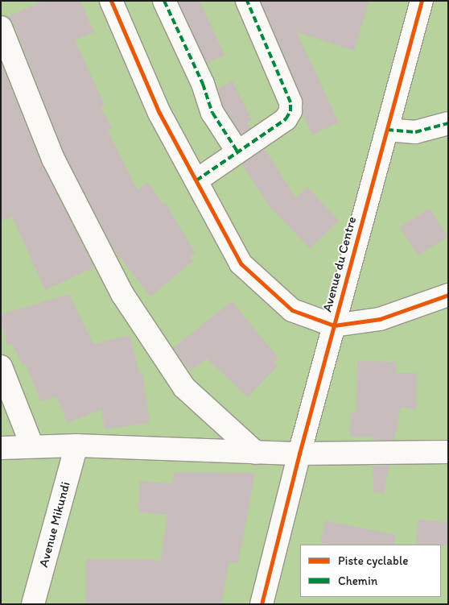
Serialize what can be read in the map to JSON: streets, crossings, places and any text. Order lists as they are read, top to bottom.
{
  "streets": {
    "street": ["Avenue du Centre", "Avenue Mikundi"]
  },
  "legend": ["Piste cyclable", "Chemin"]
}
